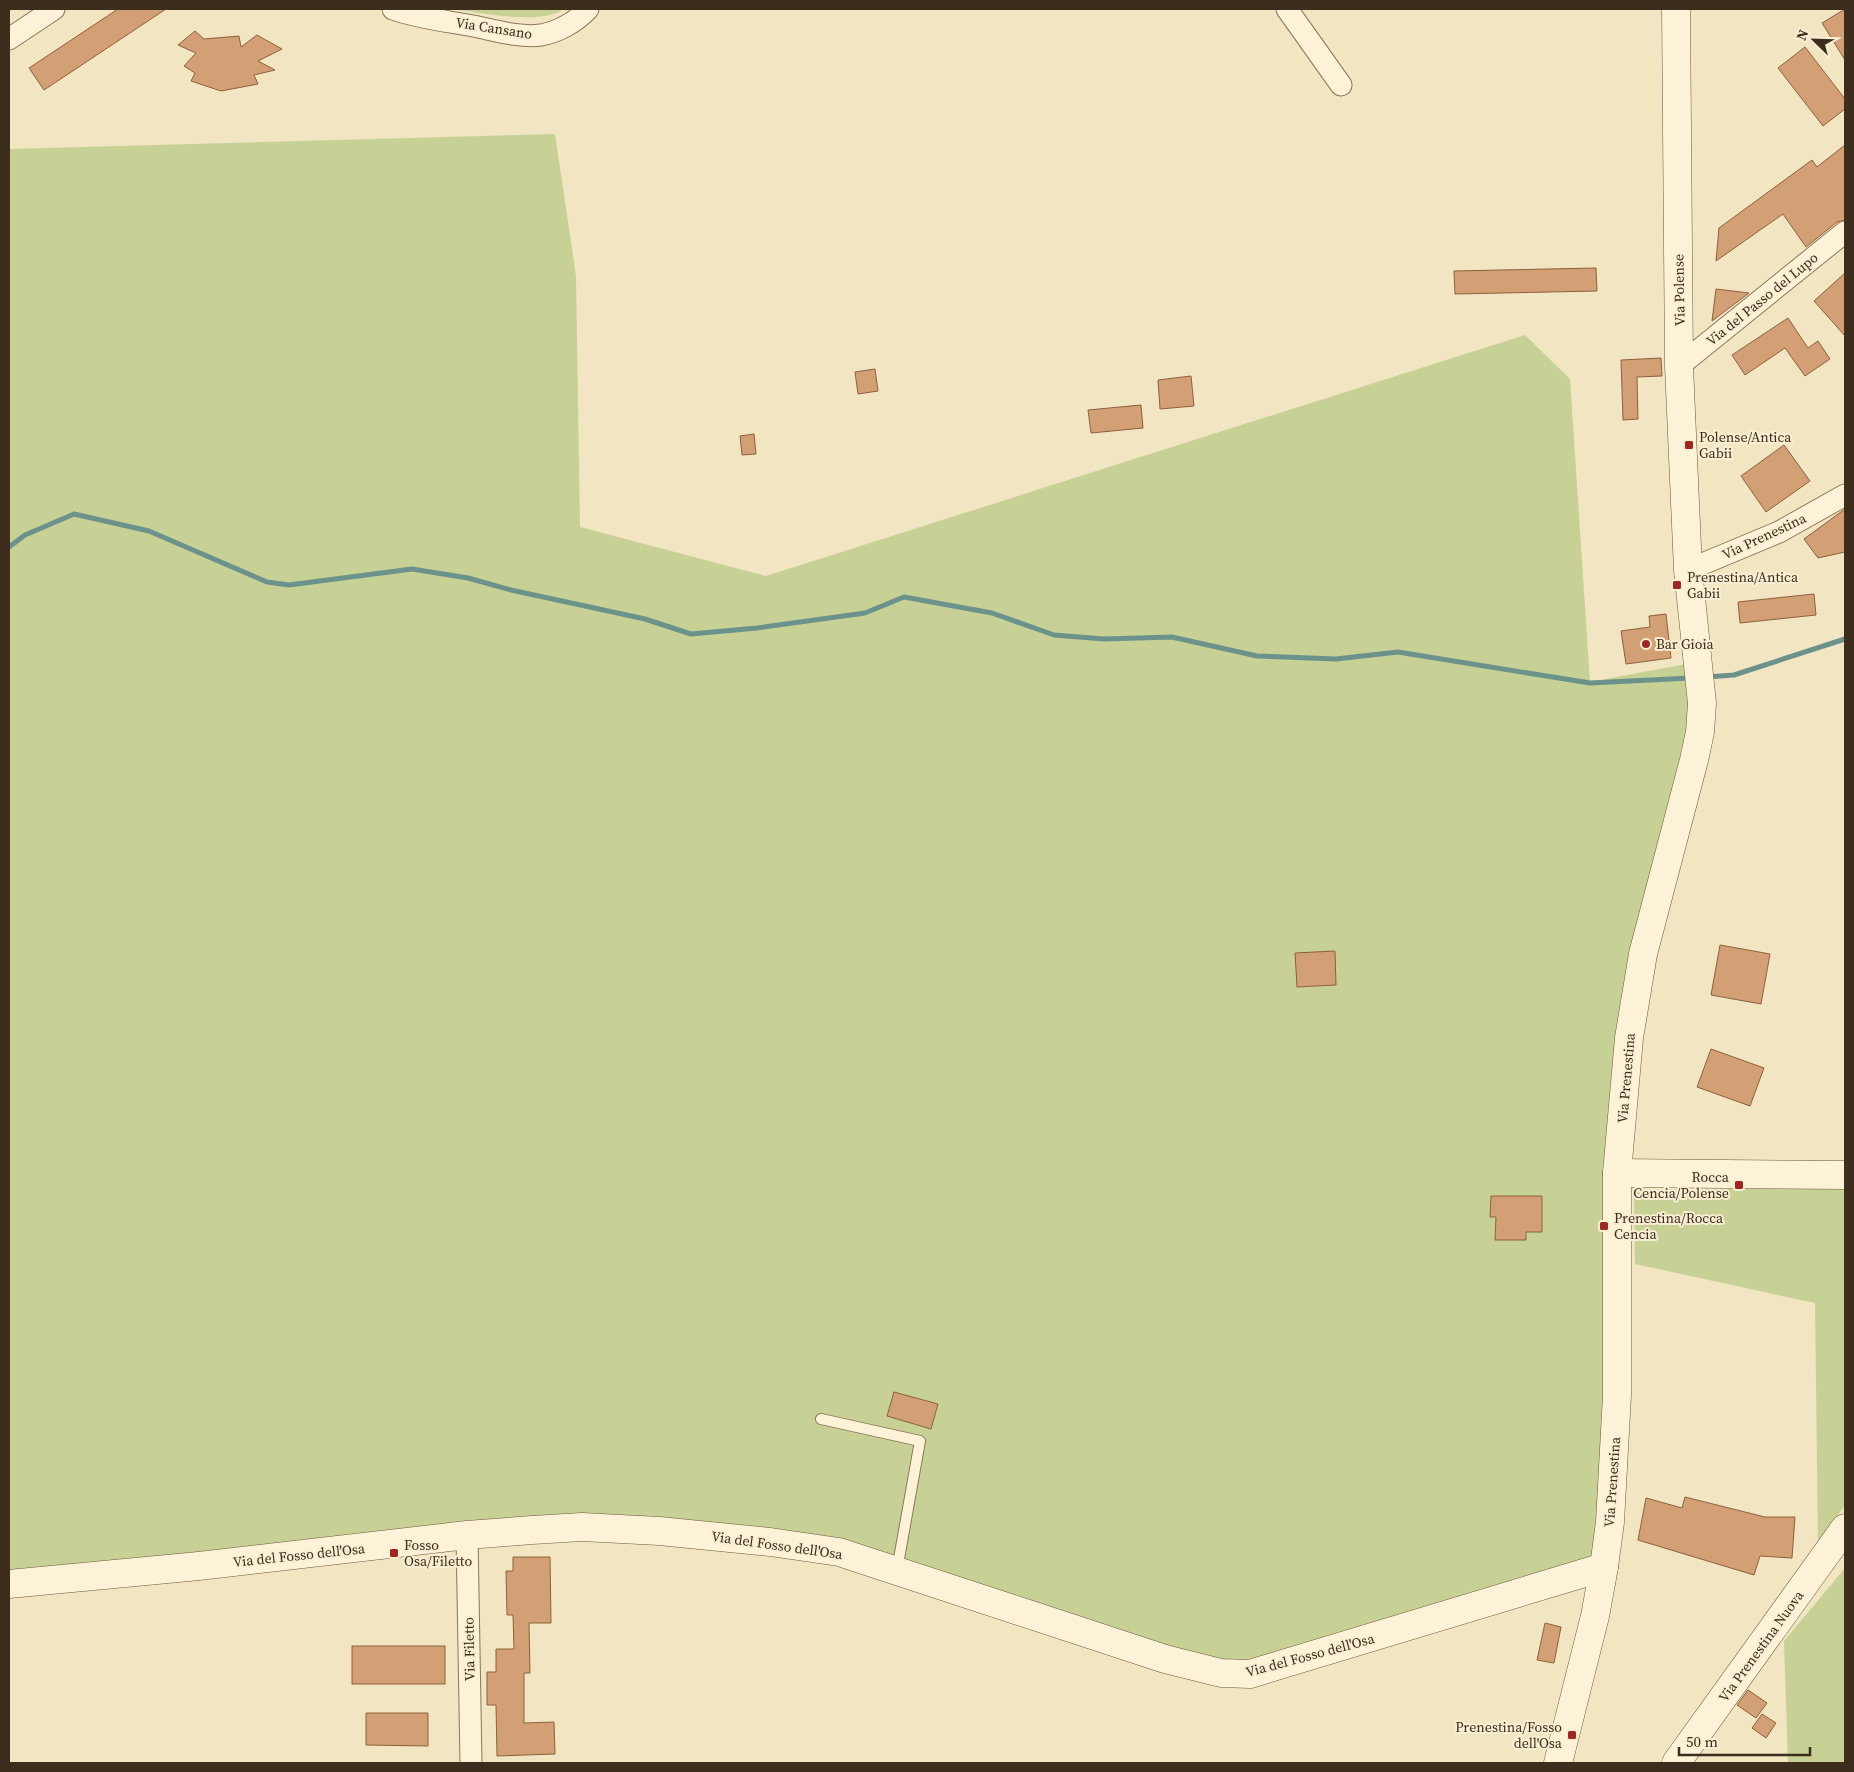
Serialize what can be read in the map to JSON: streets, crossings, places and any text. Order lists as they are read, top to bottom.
{
  "streets": {
    "main road": [
      "Via Polense",
      "Via Prenestina",
      "Via del Fosso dell'Osa",
      "Via Prenestina Nuova"
    ],
    "street": ["Via Cansano", "Via del Passo del Lupo", "Via Filetto"]
  },
  "crossings": [
    ["Via Polense", "Via del Passo del Lupo"],
    ["Via Polense", "Via Prenestina"],
    ["Via Prenestina", "Via del Fosso dell'Osa"],
    ["Via del Fosso dell'Osa", "Via Filetto"]
  ],
  "places": {
    "transit": [
      "Polense/Antica Gabii",
      "Prenestina/Antica Gabii",
      "Rocca Cencia/Polense",
      "Prenestina/Rocca Cencia",
      "Fosso Osa/Filetto",
      "Prenestina/Fosso dell'Osa"
    ],
    "other": ["Bar Gioia"]
  },
  "scale_bar": "50 m",
  "north": "top left"
}
